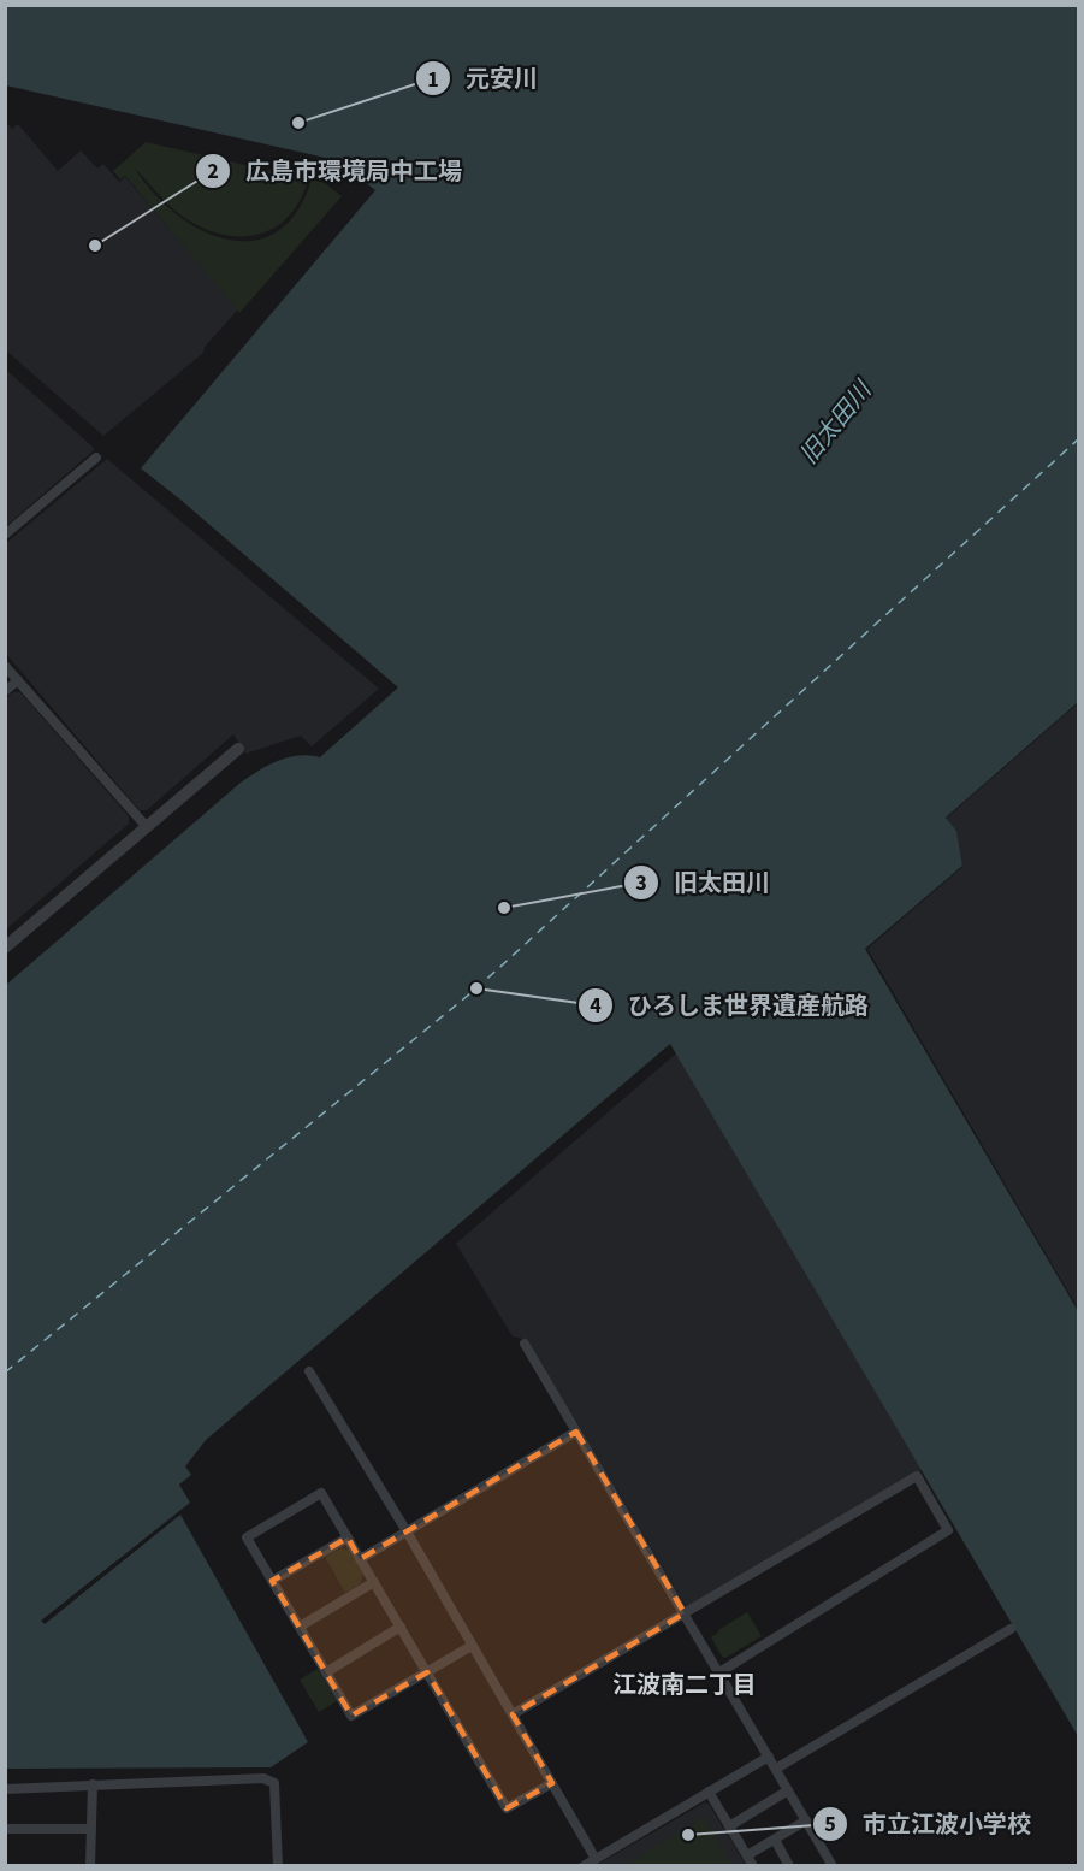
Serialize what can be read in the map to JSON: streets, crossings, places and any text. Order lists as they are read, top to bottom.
{
  "districts": ["江波南二丁目"],
  "water": ["旧太田川"],
  "places": [
    "元安川",
    "広島市環境局中工場",
    "旧太田川",
    "ひろしま世界遺産航路",
    "市立江波小学校"
  ]
}
